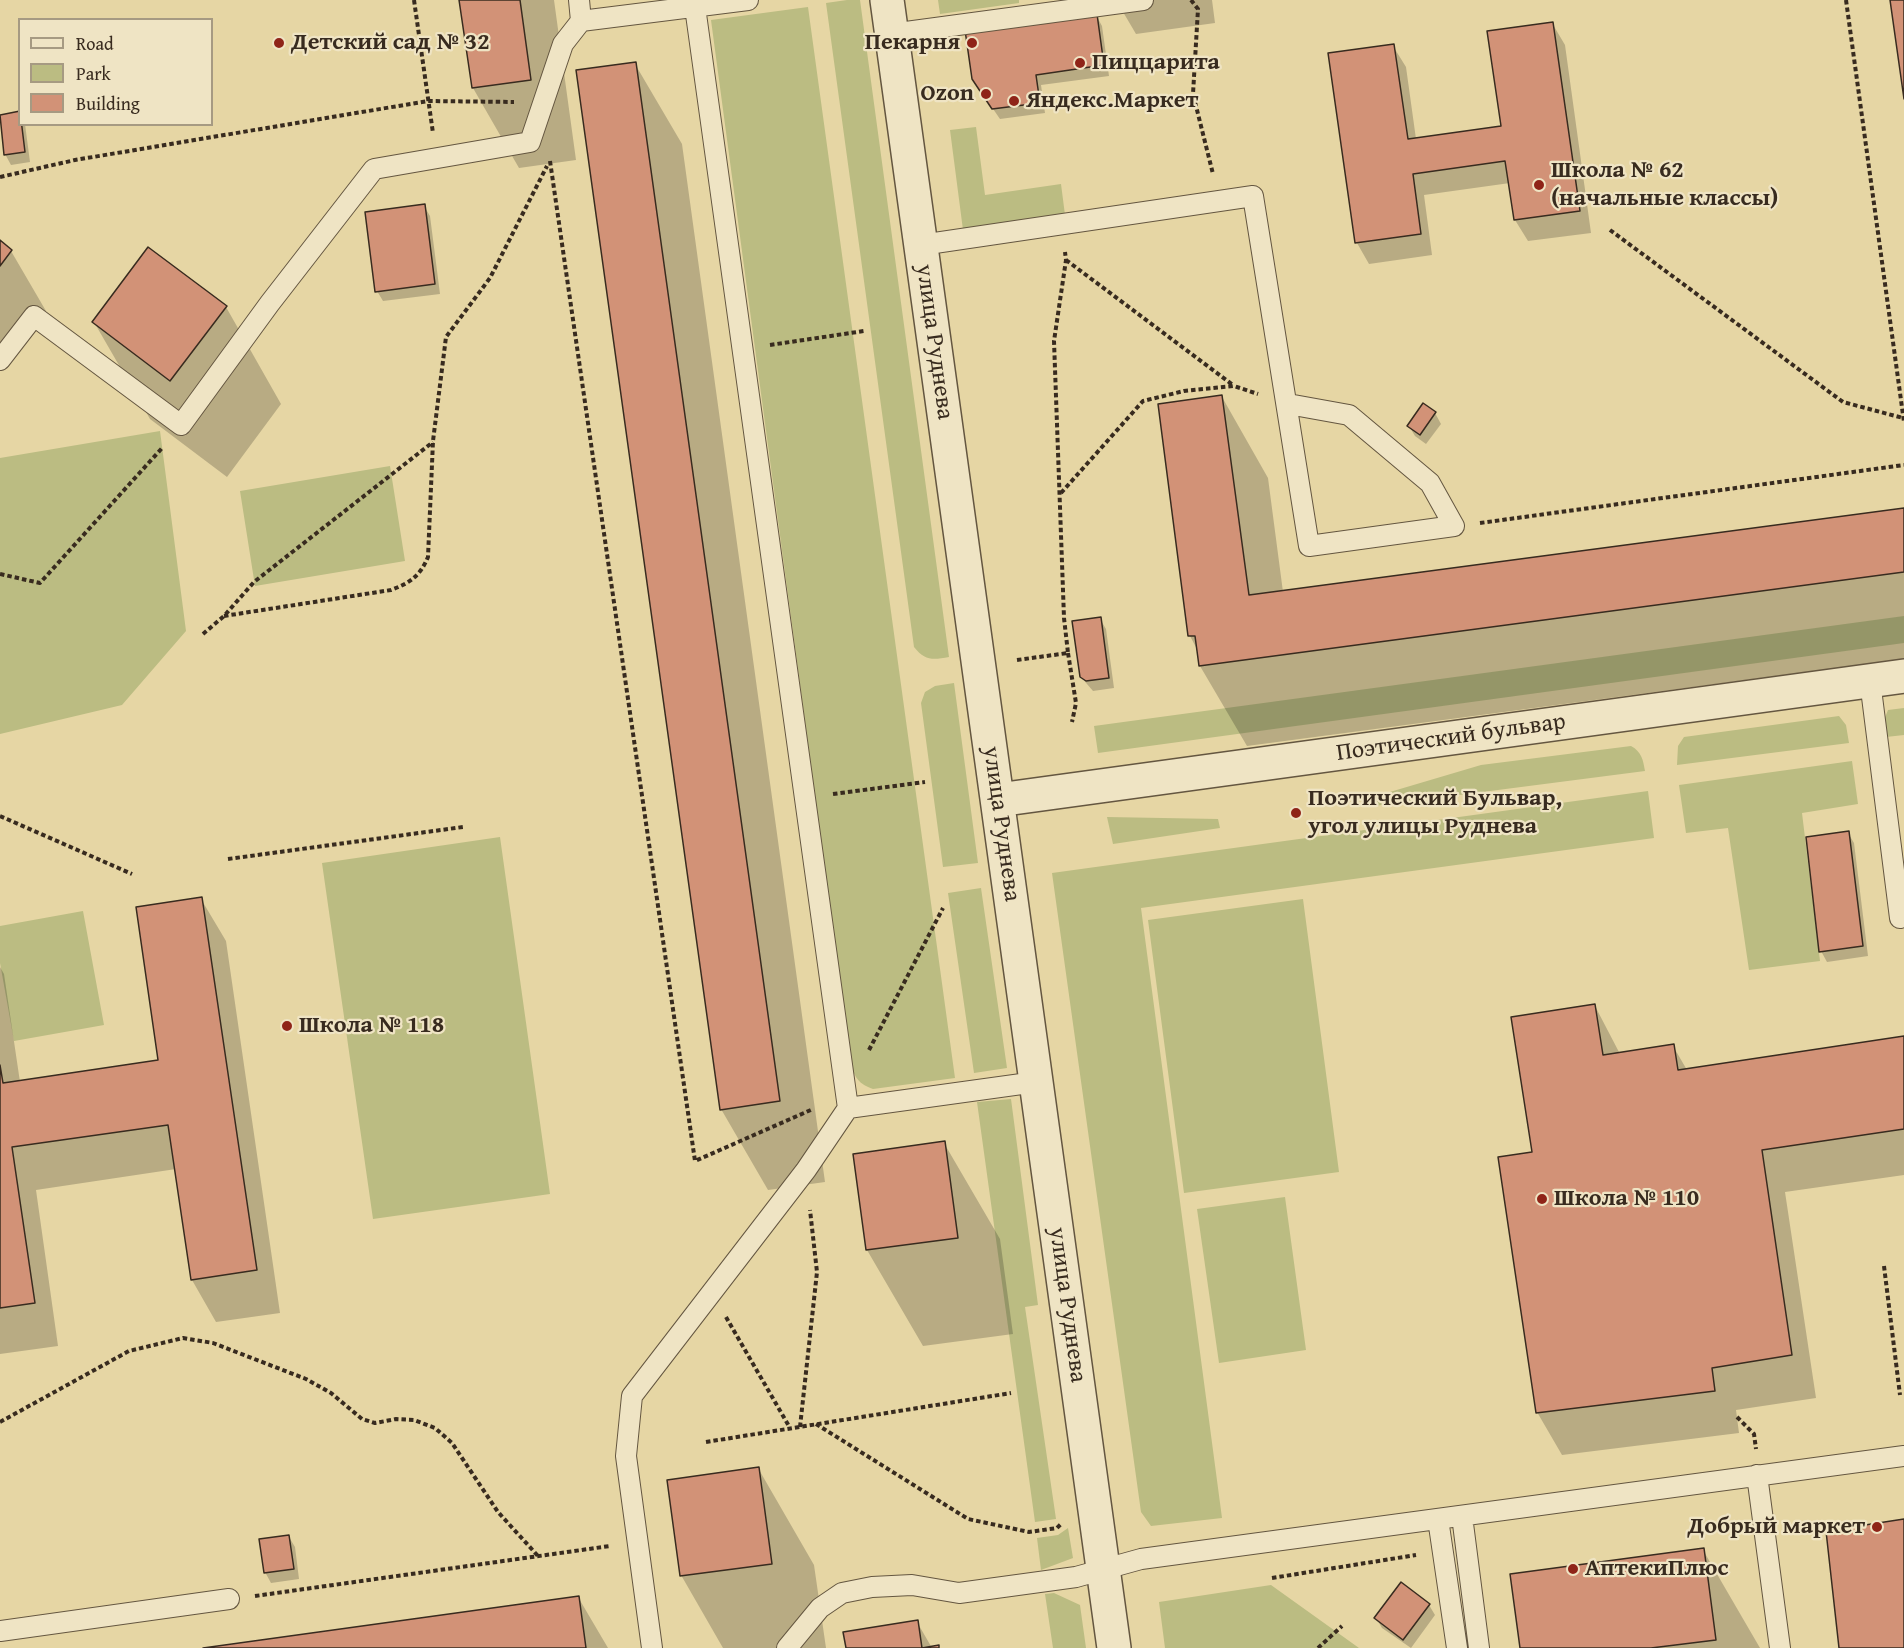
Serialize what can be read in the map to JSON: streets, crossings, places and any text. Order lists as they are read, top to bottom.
{
  "streets": {
    "street": ["улица Руднева", "Поэтический бульвар"]
  },
  "crossings": [
    ["улица Руднева", "Поэтический бульвар"]
  ],
  "places": [
    "Детский сад № 32",
    "Пекарня",
    "Пиццарита",
    "Ozon",
    "Яндекс.Маркет",
    "Школа № 62 (начальные классы)",
    "Поэтический Бульвар, угол улицы Руднева",
    "Школа № 118",
    "Школа № 110",
    "Добрый маркет",
    "АптекиПлюс"
  ],
  "legend": ["Road", "Park", "Building"]
}
